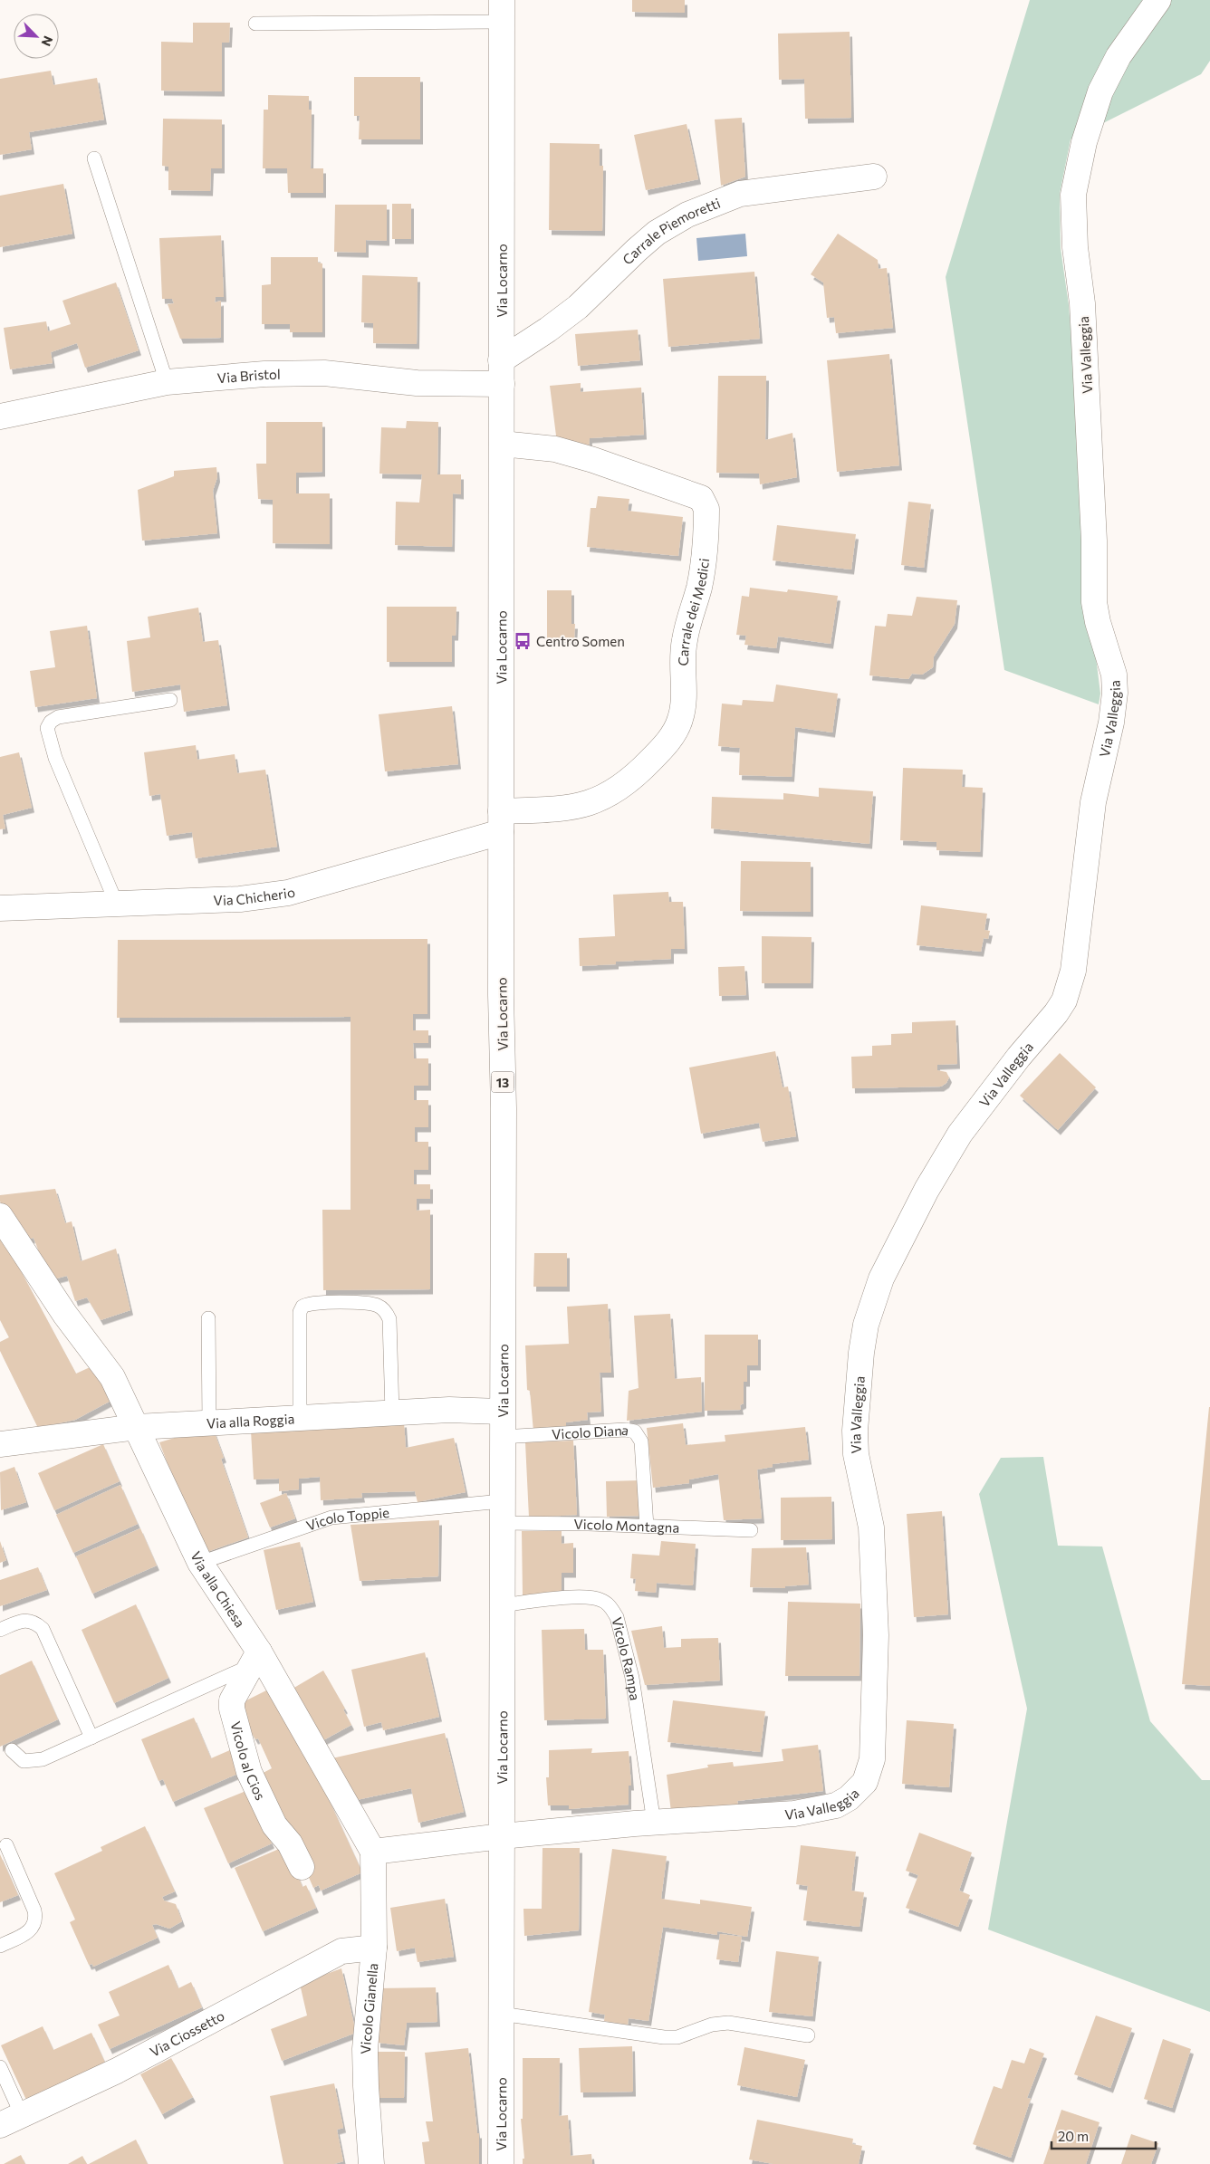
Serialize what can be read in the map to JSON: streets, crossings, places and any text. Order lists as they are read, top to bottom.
{
  "streets": {
    "street": [
      "Carrale Piemoretti",
      "Via Locarno",
      "Via Valleggia",
      "Via Bristol",
      "Carrale dei Medici",
      "Via Chicherio",
      "13",
      "Via alla Roggia",
      "Via alla Chiesa",
      "Vicolo al Cios",
      "Vicolo Gianella",
      "Via Ciossetto"
    ],
    "lane": [
      "Vicolo Diana",
      "Vicolo Toppie",
      "Vicolo Montagna",
      "Vicolo Rampa"
    ]
  },
  "crossings": [
    ["Carrale Piemoretti", "Via Locarno"],
    ["Carrale Piemoretti", "Via Bristol"],
    ["Via Locarno", "Via Valleggia"],
    ["Via Locarno", "Via Bristol"],
    ["Via Locarno", "Carrale dei Medici"],
    ["Via Locarno", "Via Chicherio"],
    ["Via Locarno", "Via alla Roggia"],
    ["Via Locarno", "Vicolo Diana"],
    ["Via Locarno", "Vicolo Toppie"],
    ["Via Locarno", "Vicolo Montagna"],
    ["Via Locarno", "Vicolo Rampa"],
    ["Via Valleggia", "Vicolo Rampa"],
    ["Carrale dei Medici", "Via Chicherio"],
    ["Via alla Roggia", "Via alla Chiesa"],
    ["Vicolo Diana", "Vicolo Montagna"],
    ["Vicolo Toppie", "Vicolo Montagna"],
    ["Vicolo Toppie", "Via alla Chiesa"],
    ["Via alla Chiesa", "Vicolo al Cios"],
    ["Via alla Chiesa", "Vicolo Gianella"],
    ["Vicolo Gianella", "Via Ciossetto"]
  ],
  "places": {
    "bus stop": ["Centro Somen"]
  },
  "scale_bar": "20 m",
  "north": "bottom right"
}
